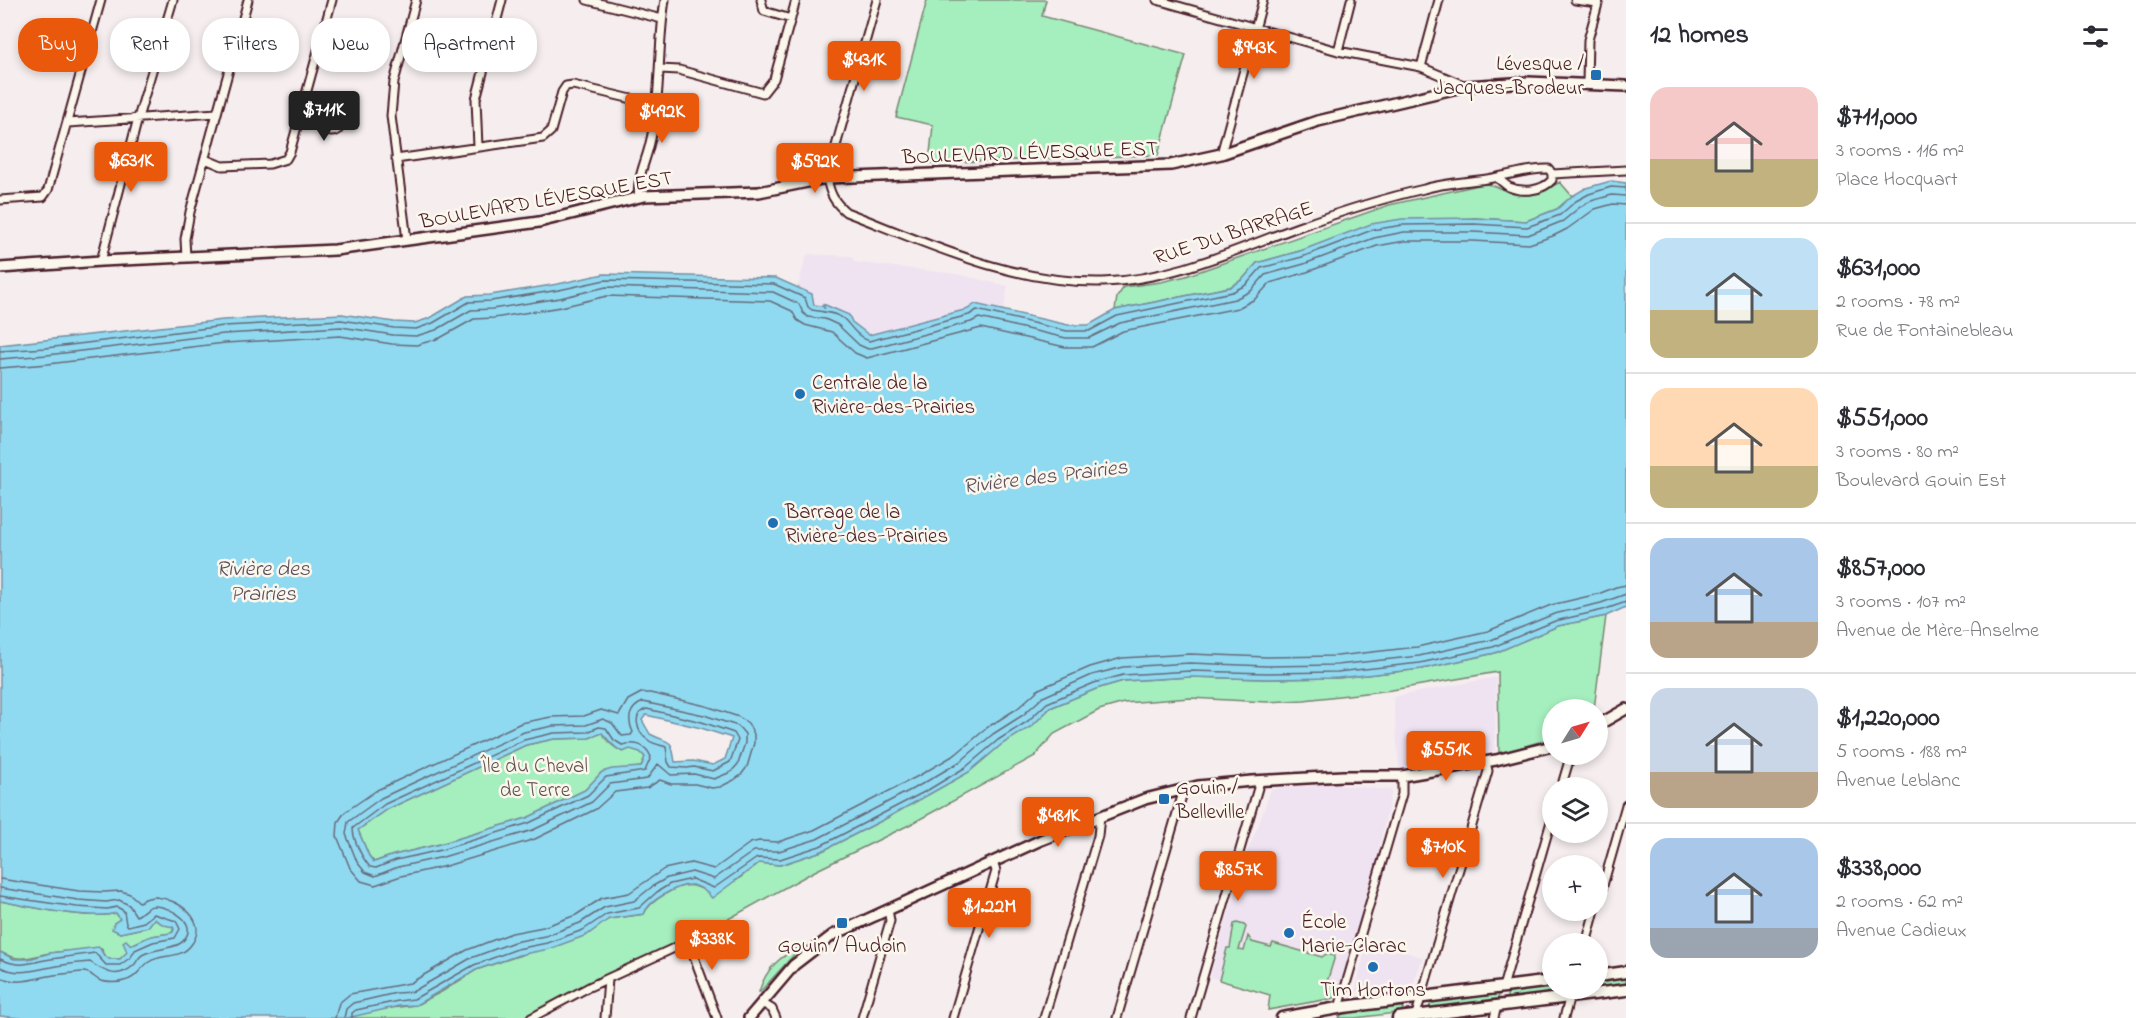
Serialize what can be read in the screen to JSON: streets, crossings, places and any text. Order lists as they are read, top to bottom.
{
  "streets": {
    "street": ["BOULEVARD LÉVESQUE EST", "RUE DU BARRAGE"]
  },
  "crossings": [
    ["BOULEVARD LÉVESQUE EST", "RUE DU BARRAGE"]
  ],
  "water": ["Rivière des Prairies"],
  "parks": ["Île du Cheval de Terre"],
  "places": {
    "transit": ["Lévesque / Jacques-Brodeur", "Gouin / Belleville", "Gouin / Audoin"],
    "other": [
      "Centrale de la Rivière-des-Prairies",
      "Barrage de la Rivière-des-Prairies",
      "École Marie-Clarac",
      "Tim Hortons"
    ]
  },
  "north": "top right",
  "page": {
    "heading": "12 homes",
    "chip": [
      "Buy",
      "Rent",
      "Filters",
      "New",
      "Apartment"
    ],
    "price": [
      "$943K",
      "$431K",
      "$711K",
      "$492K",
      "$631K",
      "$592K",
      "$551K",
      "$481K",
      "$710K",
      "$857K",
      "$1.22M",
      "$338K"
    ],
    "list": [
      {
        "name": "$711,000",
        "note": "3 rooms · 116 m² · Place Hocquart"
      },
      {
        "name": "$631,000",
        "note": "2 rooms · 78 m² · Rue de Fontainebleau"
      },
      {
        "name": "$551,000",
        "note": "3 rooms · 80 m² · Boulevard Gouin Est"
      },
      {
        "name": "$857,000",
        "note": "3 rooms · 107 m² · Avenue de Mère-Anselme"
      },
      {
        "name": "$1,220,000",
        "note": "5 rooms · 188 m² · Avenue Leblanc"
      },
      {
        "name": "$338,000",
        "note": "2 rooms · 62 m² · Avenue Cadieux"
      }
    ],
    "map_buttons": ["+", "−"]
  }
}
